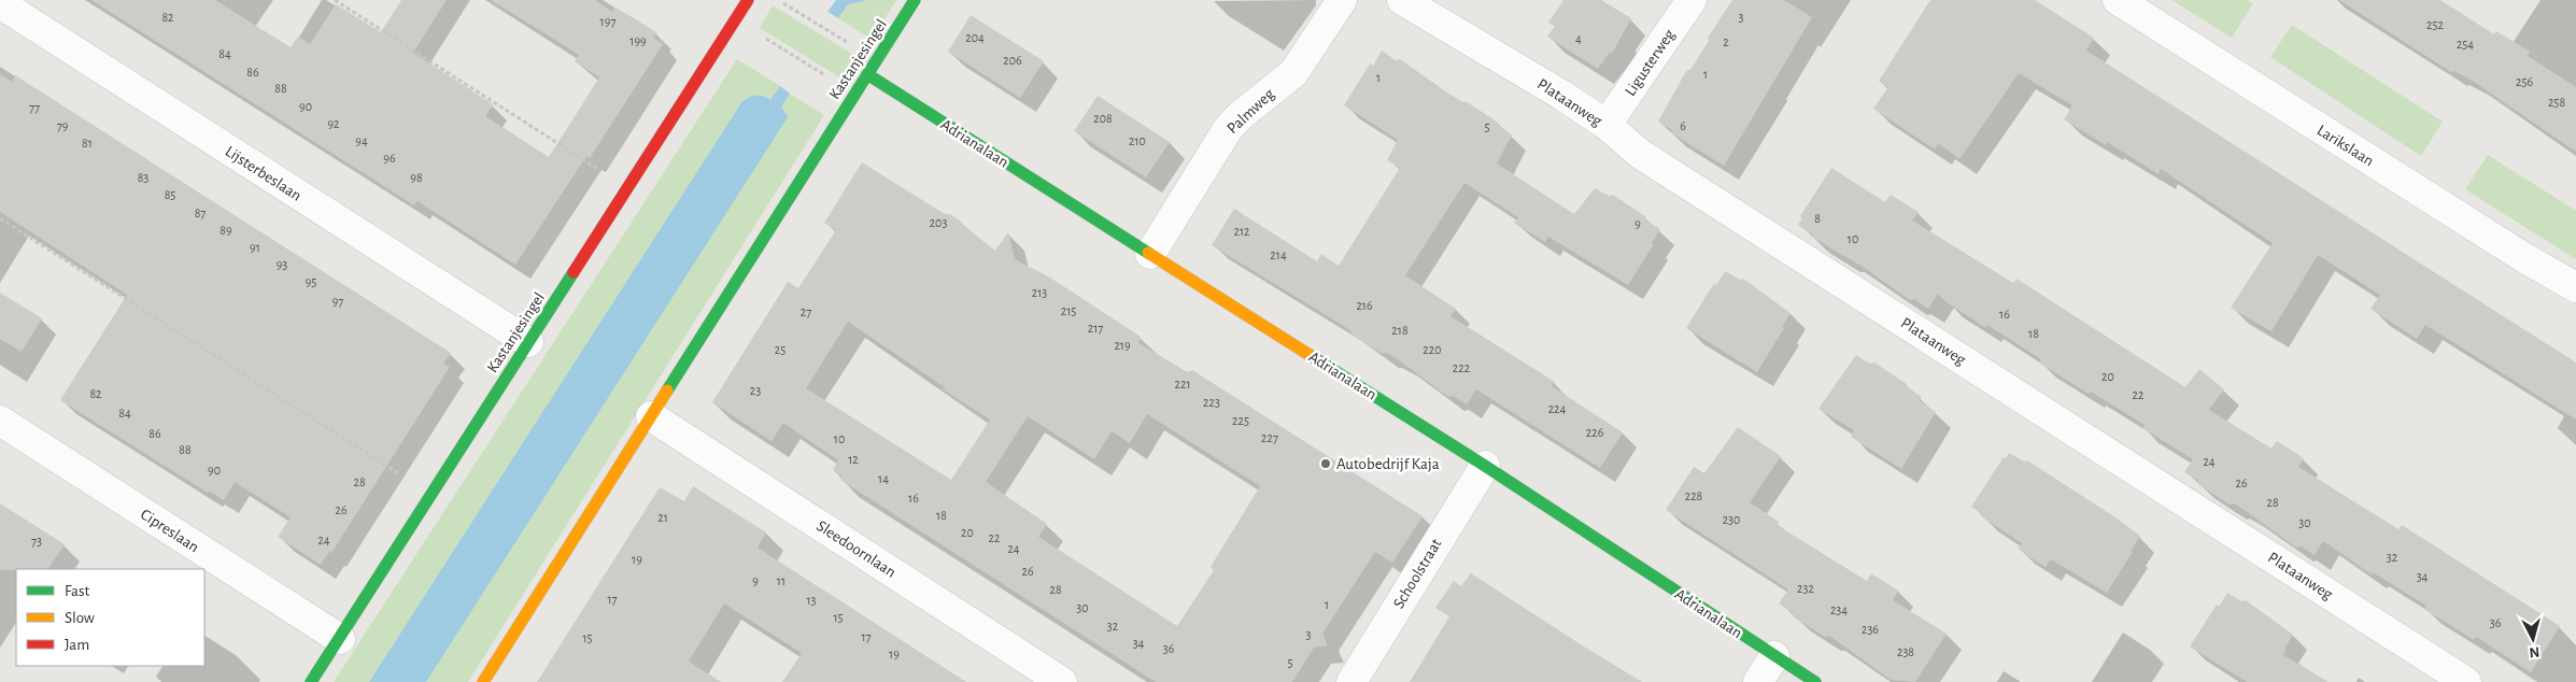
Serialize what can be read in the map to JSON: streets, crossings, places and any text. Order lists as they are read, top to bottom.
{
  "streets": {
    "street": [
      "Kastanjesingel",
      "Ligusterweg",
      "Plataanweg",
      "Palmweg",
      "Adrianalaan",
      "Larikslaan",
      "Lijsterbeslaan",
      "Cipreslaan",
      "Sleedoornlaan",
      "Schoolstraat"
    ]
  },
  "crossings": [
    ["Kastanjesingel", "Adrianalaan"],
    ["Kastanjesingel", "Lijsterbeslaan"],
    ["Kastanjesingel", "Cipreslaan"],
    ["Kastanjesingel", "Sleedoornlaan"],
    ["Ligusterweg", "Plataanweg"],
    ["Palmweg", "Adrianalaan"],
    ["Adrianalaan", "Schoolstraat"]
  ],
  "places": ["Autobedrijf Kaja"],
  "house_numbers": [
    "82",
    "3",
    "197",
    "252",
    "204",
    "4",
    "199",
    "2",
    "254",
    "84",
    "206",
    "86",
    "1",
    "1",
    "256",
    "88",
    "258",
    "90",
    "77",
    "208",
    "92",
    "79",
    "6",
    "5",
    "94",
    "210",
    "81",
    "96",
    "83",
    "98",
    "85",
    "87",
    "8",
    "203",
    "9",
    "89",
    "212",
    "10",
    "91",
    "214",
    "93",
    "95",
    "213",
    "97",
    "216",
    "215",
    "27",
    "16",
    "217",
    "218",
    "18",
    "219",
    "25",
    "220",
    "222",
    "20",
    "221",
    "23",
    "82",
    "22",
    "223",
    "224",
    "84",
    "225",
    "226",
    "86",
    "227",
    "10",
    "88",
    "12",
    "24",
    "90",
    "14",
    "28",
    "26",
    "228",
    "16",
    "28",
    "26",
    "18",
    "21",
    "230",
    "30",
    "20",
    "22",
    "24",
    "73",
    "24",
    "32",
    "19",
    "26",
    "34",
    "9",
    "11",
    "232",
    "28",
    "17",
    "13",
    "1",
    "30",
    "234",
    "15",
    "36",
    "32",
    "236",
    "3",
    "17",
    "15",
    "34",
    "36",
    "238",
    "19",
    "5"
  ],
  "legend": ["Fast", "Slow", "Jam"],
  "north": "bottom"
}
